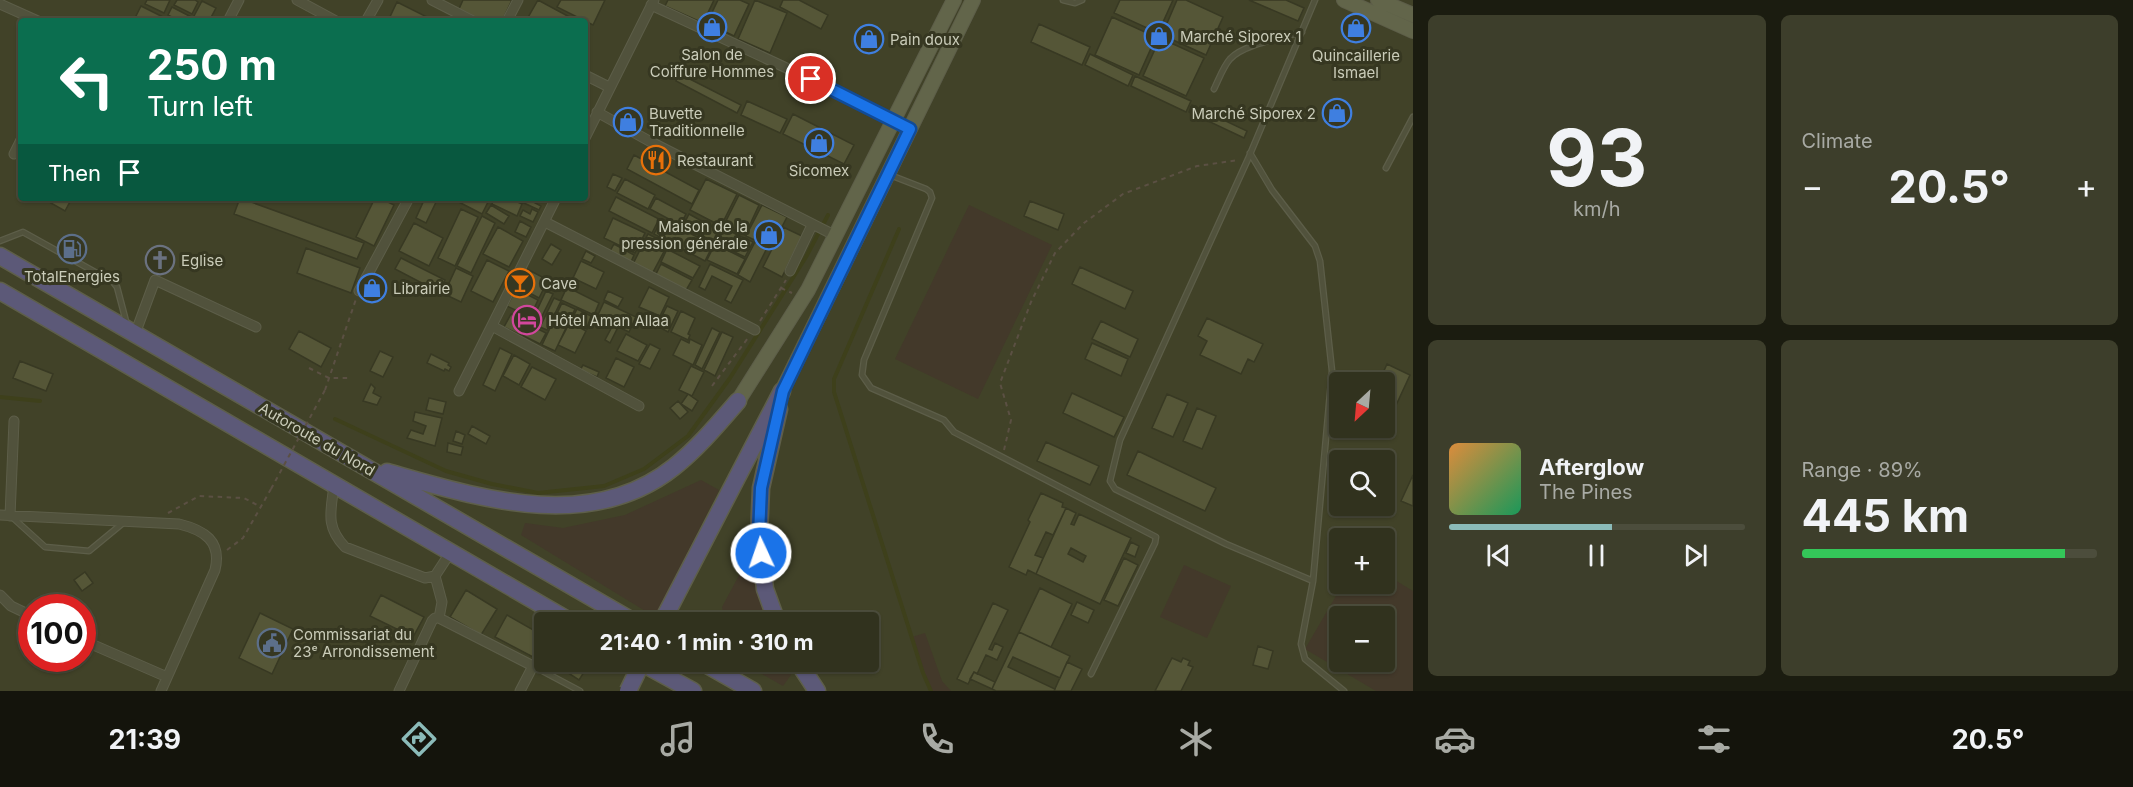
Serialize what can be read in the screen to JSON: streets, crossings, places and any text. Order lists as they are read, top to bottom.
{
  "streets": {
    "highway": ["Autoroute du Nord"]
  },
  "places": {
    "shop": [
      "Salon de Coiffure Hommes",
      "Quincaillerie Ismael",
      "Marché Siporex 1",
      "Pain doux",
      "Marché Siporex 2",
      "Buvette Traditionnelle",
      "Sicomex",
      "Maison de la pression générale",
      "Librairie"
    ],
    "restaurant": ["Restaurant"],
    "fuel station": ["TotalEnergies"],
    "church": ["Eglise"],
    "bar": ["Cave"],
    "hotel": ["Hôtel Aman Allaa"],
    "public building": ["Commissariat du 23ᵉ Arrondissement"]
  },
  "north": "bottom left",
  "page": {
    "tile": [
      ["93", "km/h"],
      "Climate",
      ["Range · 89%", "445 km"]
    ],
    "turn": ["250 m", "Turn left"],
    "then": "Then",
    "heat": ["−", "20.5°", "+"],
    "map_buttons": ["+", "−"],
    "song": ["Afterglow", "The Pines"],
    "limit": "100",
    "trip": "21:40 · 1 min · 310 m",
    "tabs": ["21:39", "20.5°"]
  }
}
